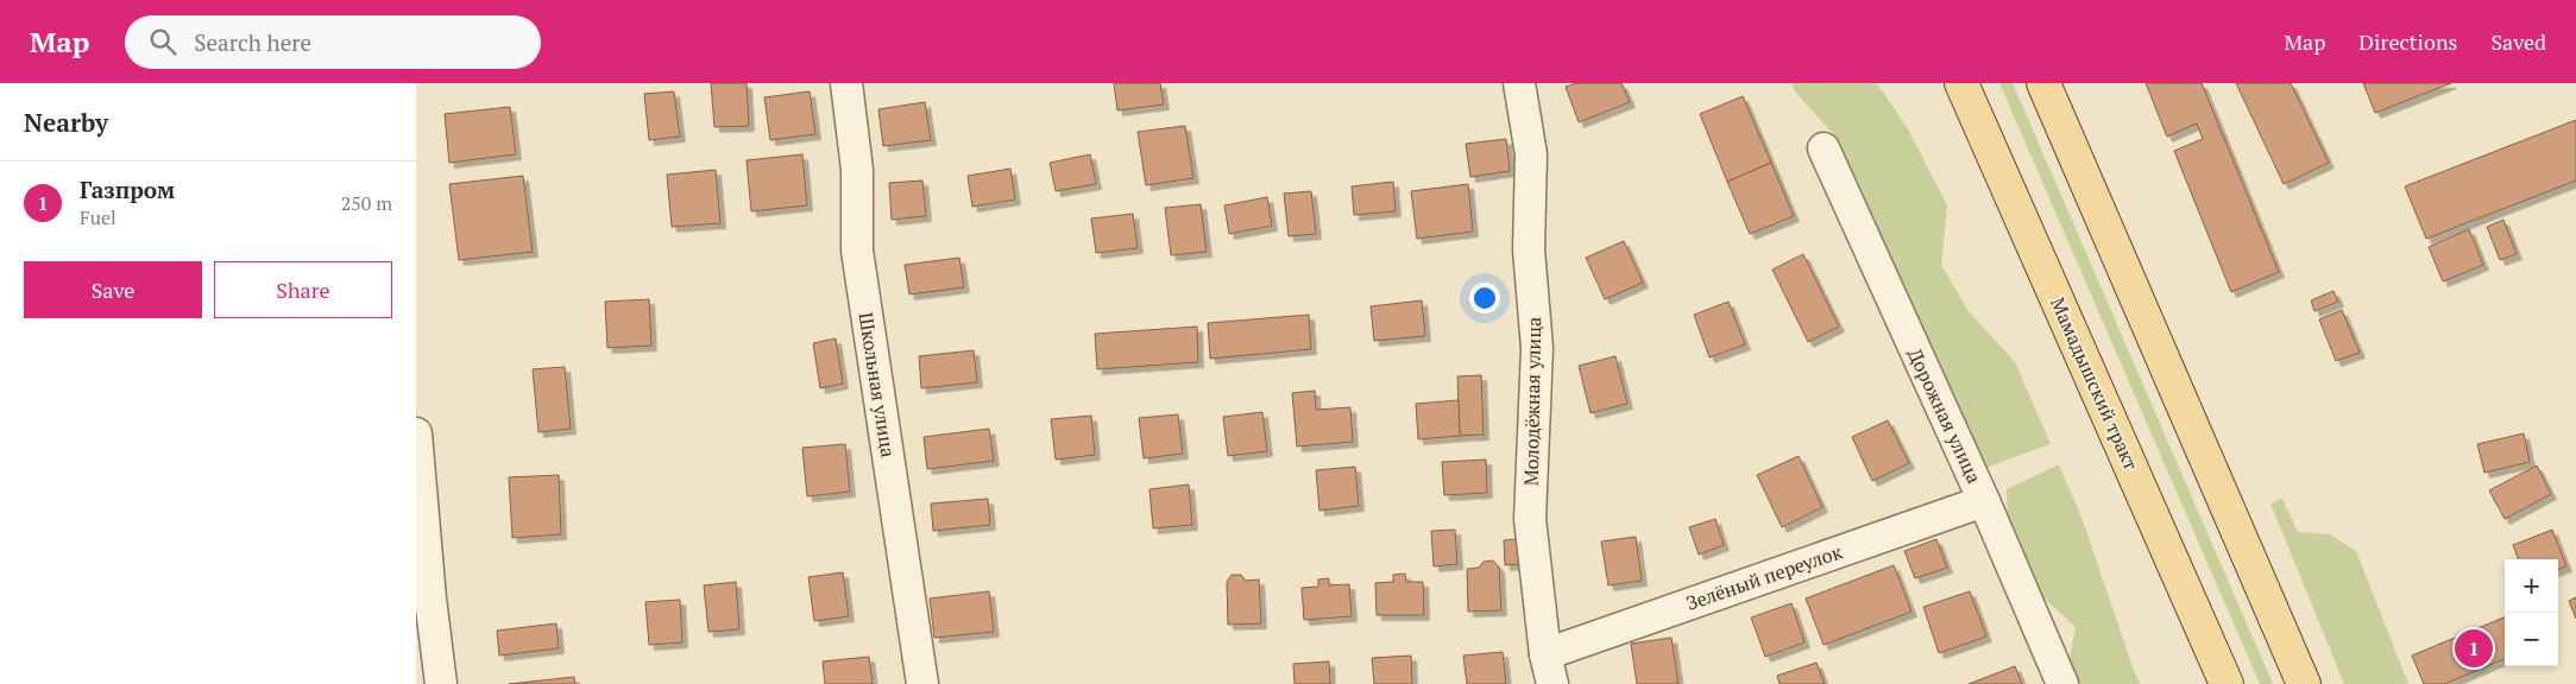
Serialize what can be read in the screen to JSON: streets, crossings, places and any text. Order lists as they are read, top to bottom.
{
  "streets": {
    "main road": ["Мамадышский тракт"],
    "street": [
      "Школьная улица",
      "Молодёжная улица",
      "Дорожная улица",
      "Зелёный переулок"
    ]
  },
  "crossings": [
    ["Молодёжная улица", "Зелёный переулок"],
    ["Дорожная улица", "Зелёный переулок"]
  ],
  "page": {
    "header": "Map",
    "search": "Search here",
    "nav": ["Map", "Directions", "Saved"],
    "heading": "Nearby",
    "list": [
      {
        "mark": "1",
        "name": "Газпром",
        "note": "Fuel",
        "value": "250 m"
      }
    ],
    "buttons": ["Save", "Share"],
    "map_buttons": ["+", "−"],
    "pins": "1"
  }
}
